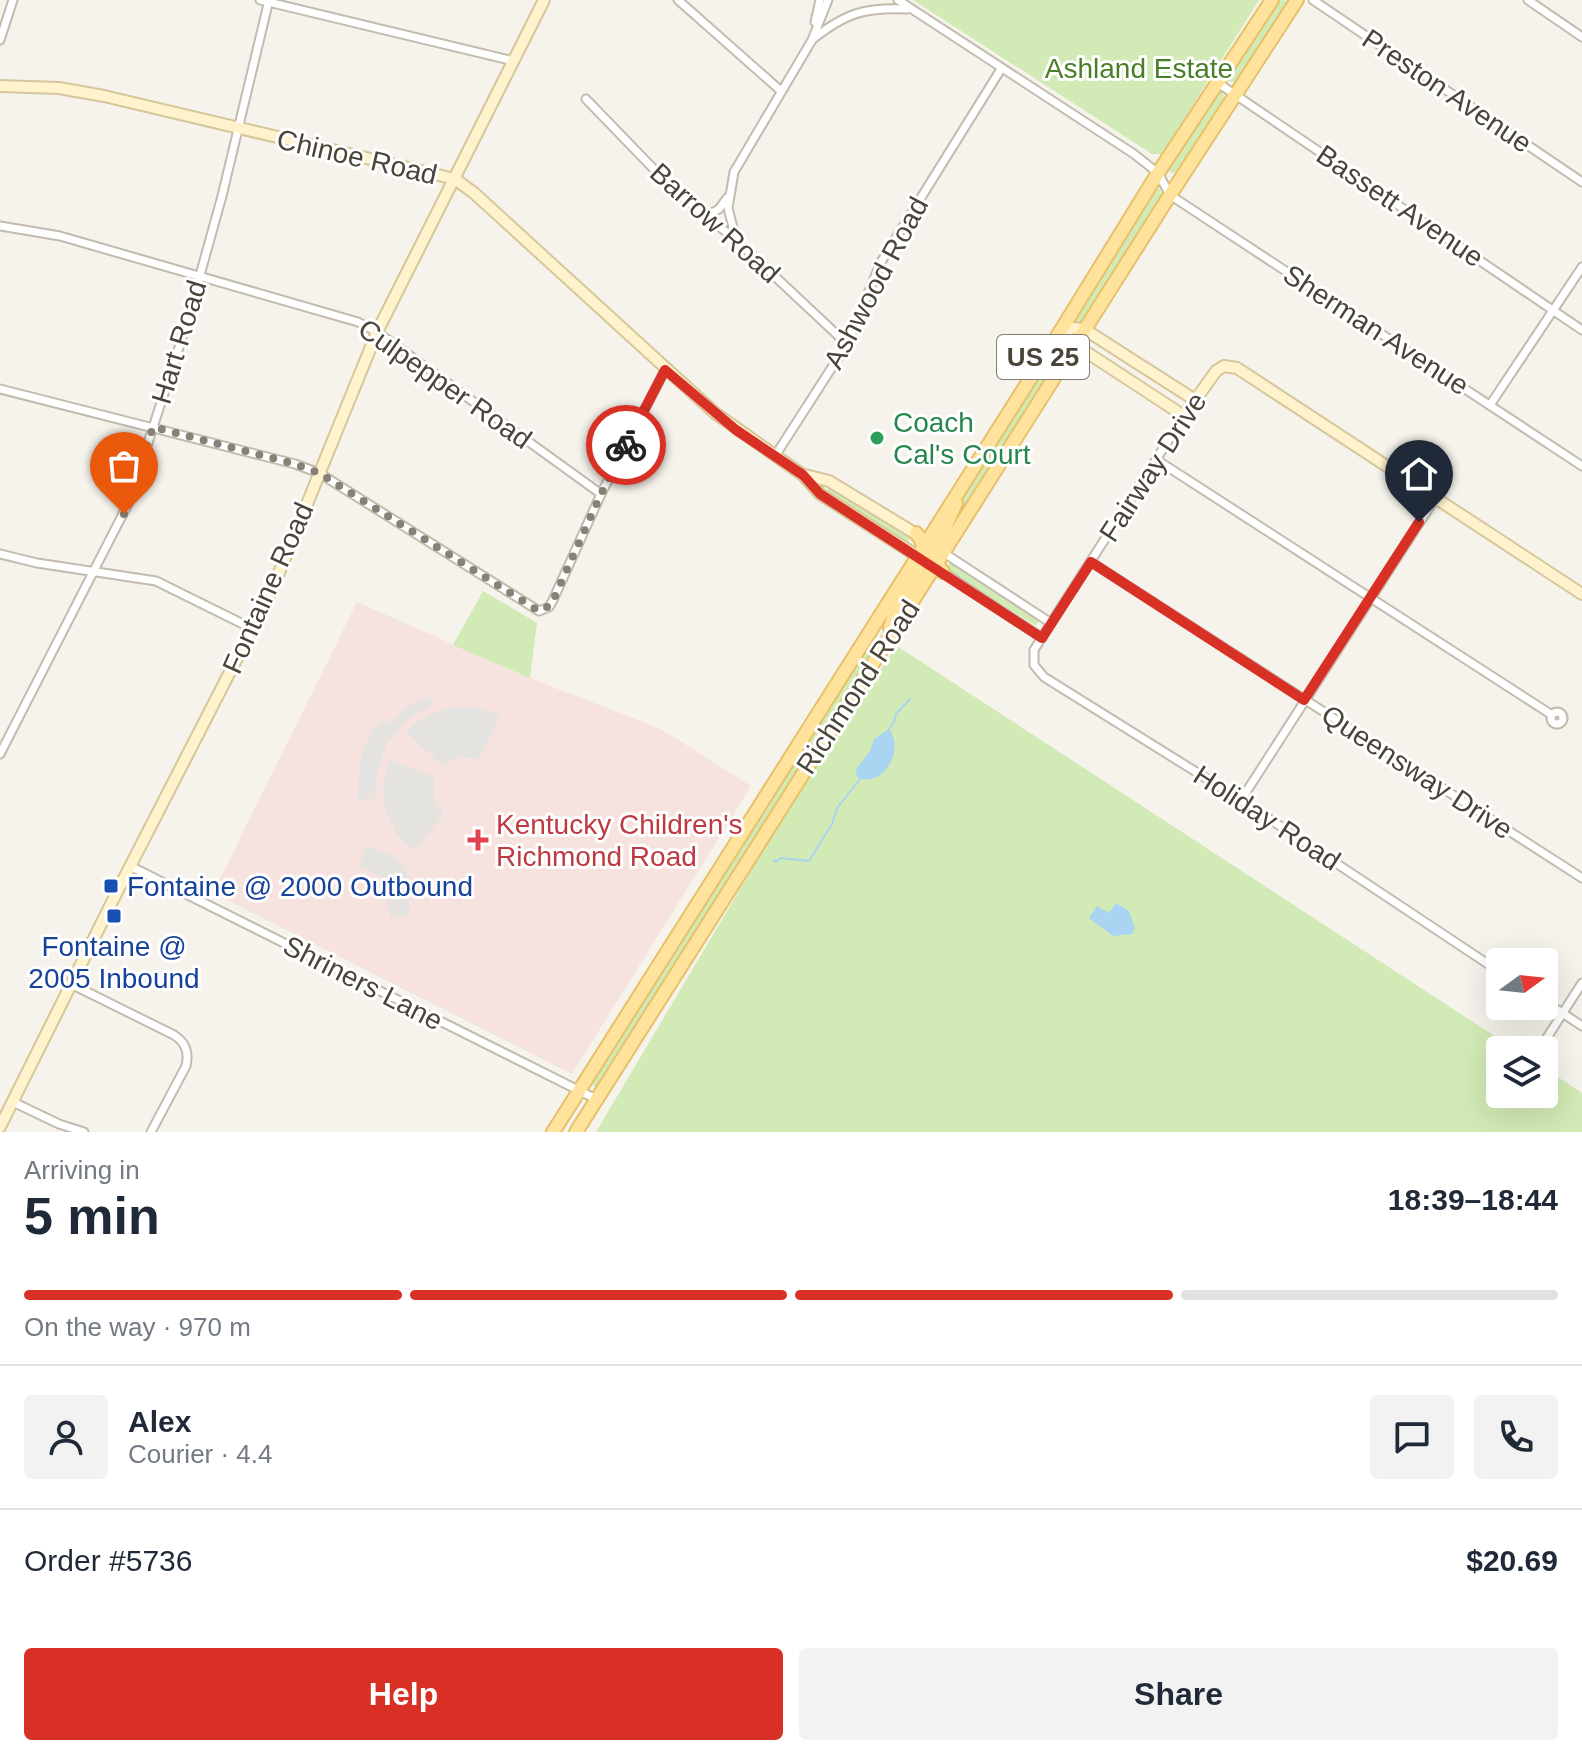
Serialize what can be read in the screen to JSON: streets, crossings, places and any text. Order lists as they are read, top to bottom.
{
  "streets": {
    "main road": ["US 25", "Richmond Road"],
    "street": [
      "Preston Avenue",
      "Chinoe Road",
      "Bassett Avenue",
      "Barrow Road",
      "Ashwood Road",
      "Sherman Avenue",
      "Hart Road",
      "Culpepper Road",
      "Fairway Drive",
      "Fontaine Road",
      "Queensway Drive",
      "Holiday Road",
      "Shriners Lane"
    ]
  },
  "crossings": [
    ["Chinoe Road", "Ashwood Road"],
    ["Chinoe Road", "Hart Road"],
    ["Chinoe Road", "US 25"],
    ["Chinoe Road", "Fontaine Road"],
    ["Chinoe Road", "Richmond Road"],
    ["Bassett Avenue", "US 25"],
    ["Bassett Avenue", "Richmond Road"],
    ["Barrow Road", "Ashwood Road"],
    ["Sherman Avenue", "Richmond Road"],
    ["Hart Road", "Culpepper Road"],
    ["US 25", "Richmond Road"],
    ["Culpepper Road", "Fontaine Road"],
    ["Fairway Drive", "Queensway Drive"],
    ["Fairway Drive", "Holiday Road"],
    ["Fontaine Road", "Shriners Lane"],
    ["Richmond Road", "Shriners Lane"]
  ],
  "parks": ["Ashland Estate"],
  "places": {
    "other": ["Coach Cal's Court"],
    "health": ["Kentucky Children's Richmond Road"],
    "transit": ["Fontaine @ 2000 Outbound", "Fontaine @ 2005 Inbound"]
  },
  "north": "right",
  "page": {
    "heading": ["5 min", "Arriving in", "18:39–18:44"],
    "panel": [
      "Alex",
      "Courier · 4.4",
      "Order #5736",
      "$20.69"
    ],
    "bar": "On the way · 970 m",
    "buttons": ["Help", "Share"]
  }
}
